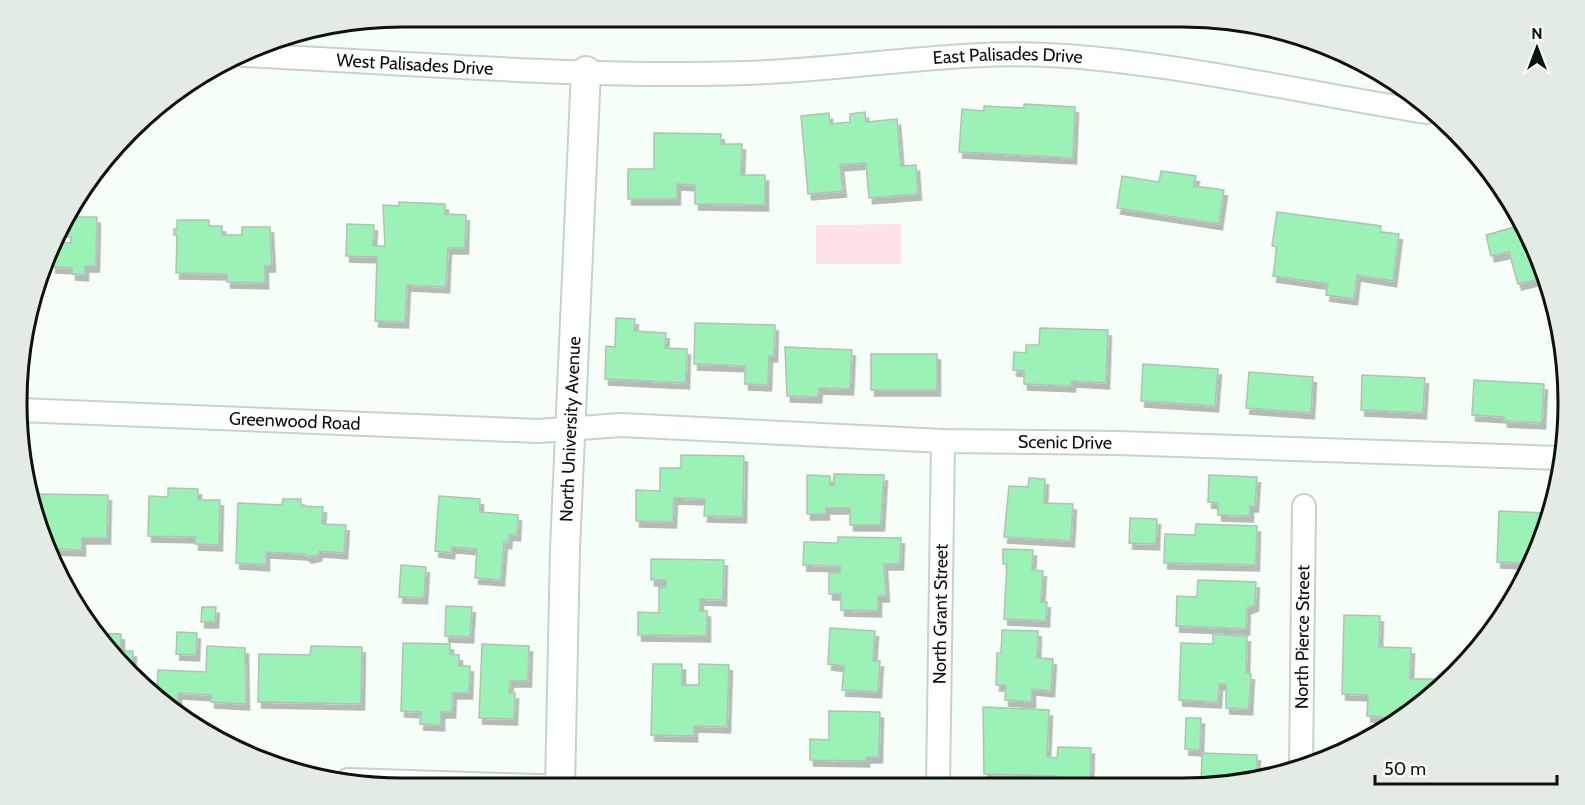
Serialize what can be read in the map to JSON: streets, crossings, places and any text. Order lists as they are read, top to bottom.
{
  "streets": {
    "street": [
      "East Palisades Drive",
      "West Palisades Drive",
      "Greenwood Road",
      "North University Avenue",
      "Scenic Drive",
      "North Grant Street",
      "North Pierce Street"
    ]
  },
  "crossings": [
    ["East Palisades Drive", "West Palisades Drive"],
    ["East Palisades Drive", "North University Avenue"],
    ["West Palisades Drive", "North University Avenue"],
    ["Greenwood Road", "North University Avenue"],
    ["Greenwood Road", "Scenic Drive"],
    ["North University Avenue", "Scenic Drive"],
    ["Scenic Drive", "North Grant Street"]
  ],
  "scale_bar": "50 m",
  "north": "top"
}
